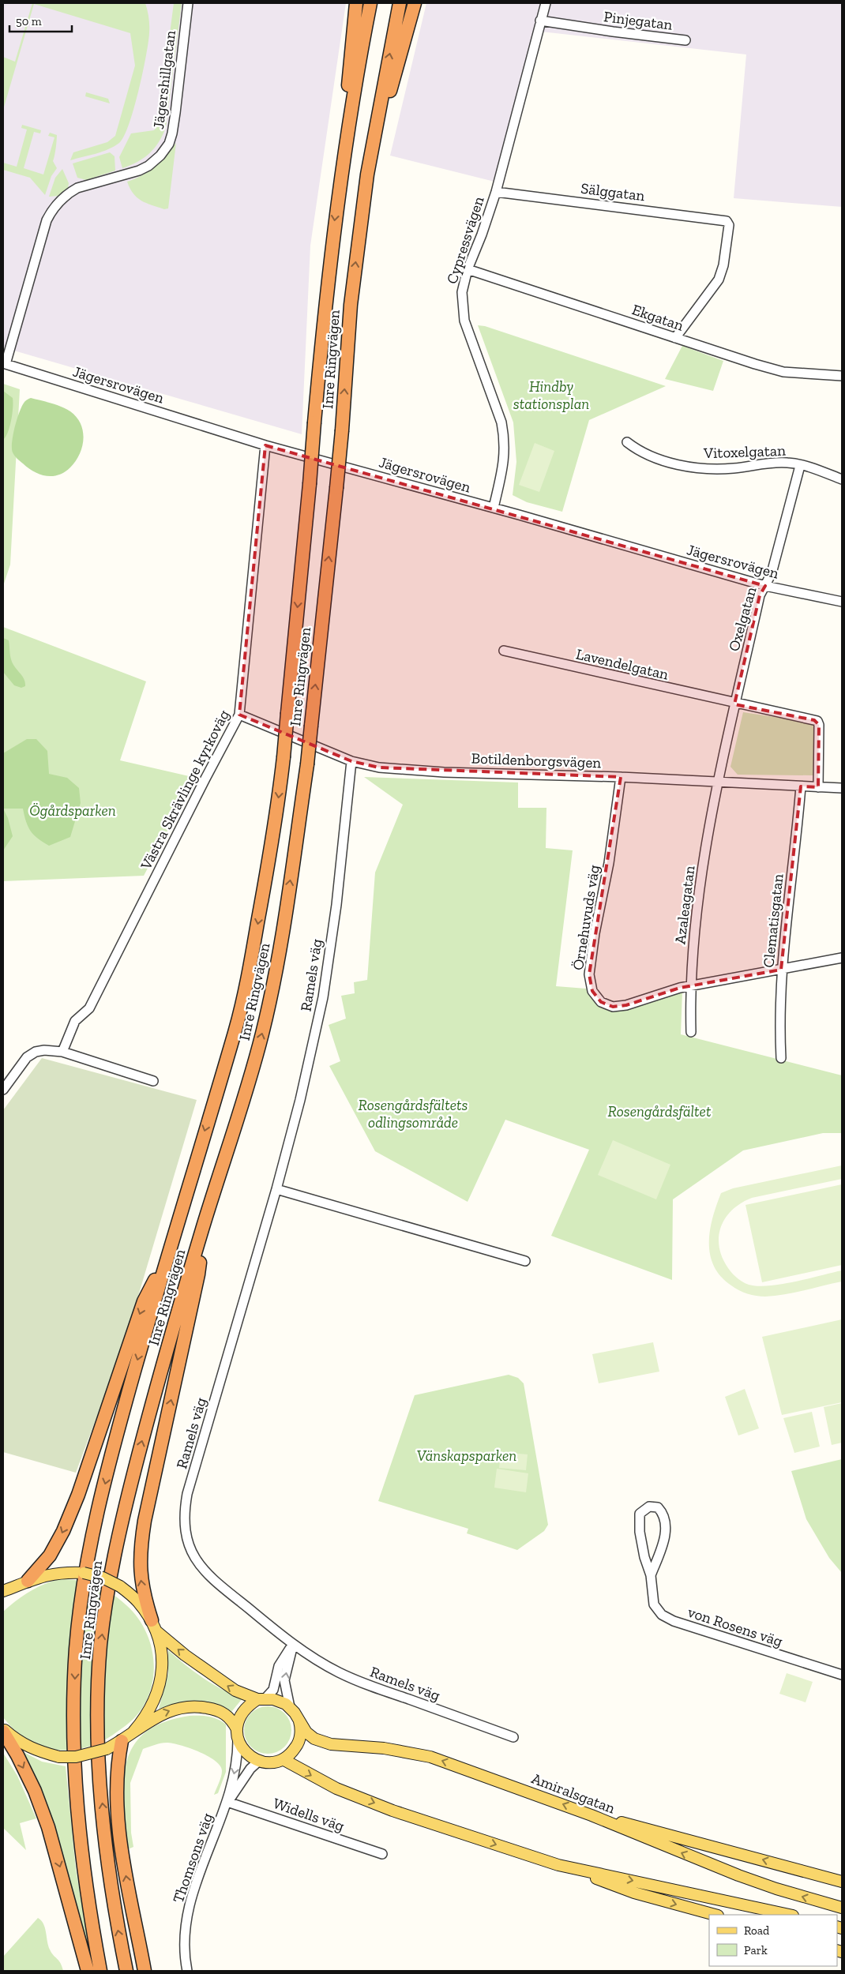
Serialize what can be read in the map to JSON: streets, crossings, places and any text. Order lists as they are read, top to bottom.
{
  "streets": {
    "highway": ["Inre Ringvägen"],
    "main road": ["Amiralsgatan"],
    "street": [
      "Pinjegatan",
      "Jägershillgatan",
      "Sälggatan",
      "Cypressvägen",
      "Ekgatan",
      "Jägersrovägen",
      "Vitoxelgatan",
      "Oxelgatan",
      "Lavendelgatan",
      "Botildenborgsvägen",
      "Västra Skrävlinge kyrkoväg",
      "Azaleagatan",
      "Örnehuvuds väg",
      "Clematisgatan",
      "Ramels väg",
      "von Rosens väg",
      "Widells väg",
      "Thomsons väg"
    ]
  },
  "crossings": [
    ["Pinjegatan", "Cypressvägen"],
    ["Jägershillgatan", "Jägersrovägen"],
    ["Sälggatan", "Cypressvägen"],
    ["Sälggatan", "Ekgatan"],
    ["Cypressvägen", "Ekgatan"],
    ["Cypressvägen", "Jägersrovägen"],
    ["Jägersrovägen", "Oxelgatan"],
    ["Jägersrovägen", "Västra Skrävlinge kyrkoväg"],
    ["Vitoxelgatan", "Oxelgatan"],
    ["Oxelgatan", "Lavendelgatan"],
    ["Oxelgatan", "Botildenborgsvägen"],
    ["Oxelgatan", "Azaleagatan"],
    ["Lavendelgatan", "Botildenborgsvägen"],
    ["Botildenborgsvägen", "Västra Skrävlinge kyrkoväg"],
    ["Botildenborgsvägen", "Azaleagatan"],
    ["Botildenborgsvägen", "Örnehuvuds väg"],
    ["Botildenborgsvägen", "Clematisgatan"],
    ["Botildenborgsvägen", "Ramels väg"],
    ["Azaleagatan", "Örnehuvuds väg"],
    ["Örnehuvuds väg", "Clematisgatan"],
    ["Amiralsgatan", "Thomsons väg"],
    ["Widells väg", "Thomsons väg"]
  ],
  "parks": [
    "Hindby stationsplan",
    "Ögårdsparken",
    "Rosengårdsfältets odlingsområde",
    "Rosengårdsfältet",
    "Vänskapsparken"
  ],
  "legend": ["Road", "Park"],
  "scale_bar": "50 m"
}
